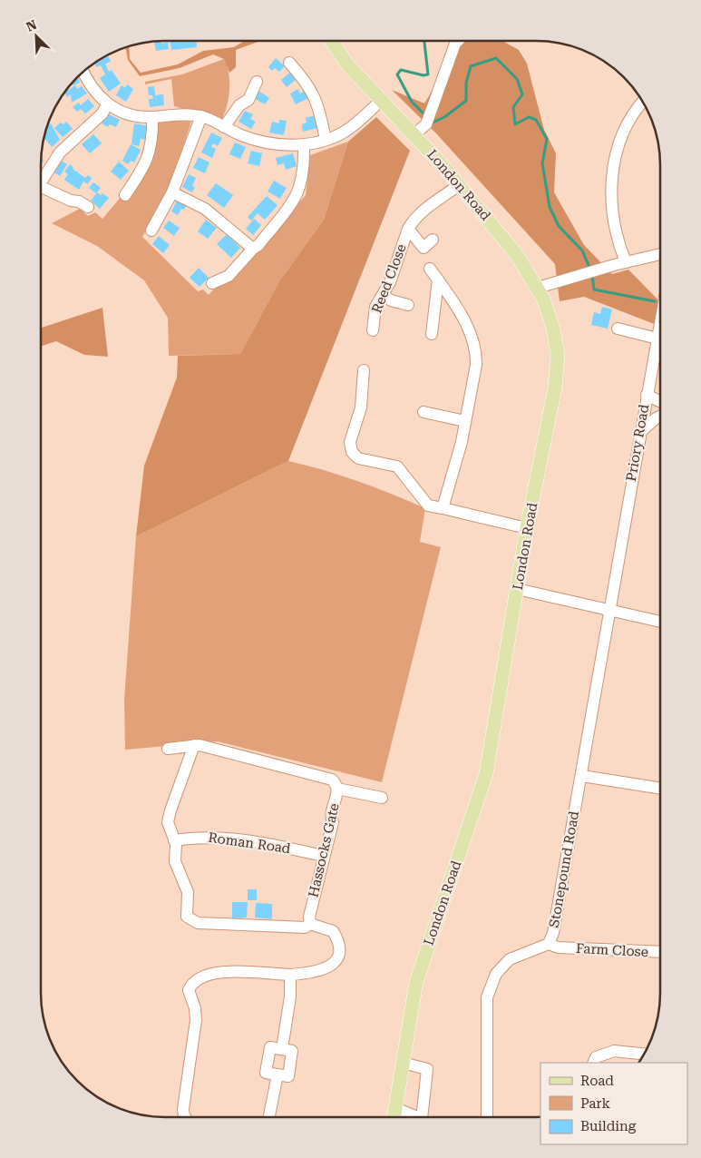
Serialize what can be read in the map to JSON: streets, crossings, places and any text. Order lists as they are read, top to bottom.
{
  "streets": {
    "main road": ["London Road"],
    "street": [
      "Reed Close",
      "Priory Road",
      "Roman Road",
      "Hassocks Gate",
      "Stonepound Road",
      "Farm Close"
    ]
  },
  "crossings": [
    ["London Road", "Reed Close"],
    ["Priory Road", "Stonepound Road"],
    ["Roman Road", "Hassocks Gate"],
    ["Stonepound Road", "Farm Close"]
  ],
  "legend": ["Road", "Park", "Building"],
  "north": "top left"
}
